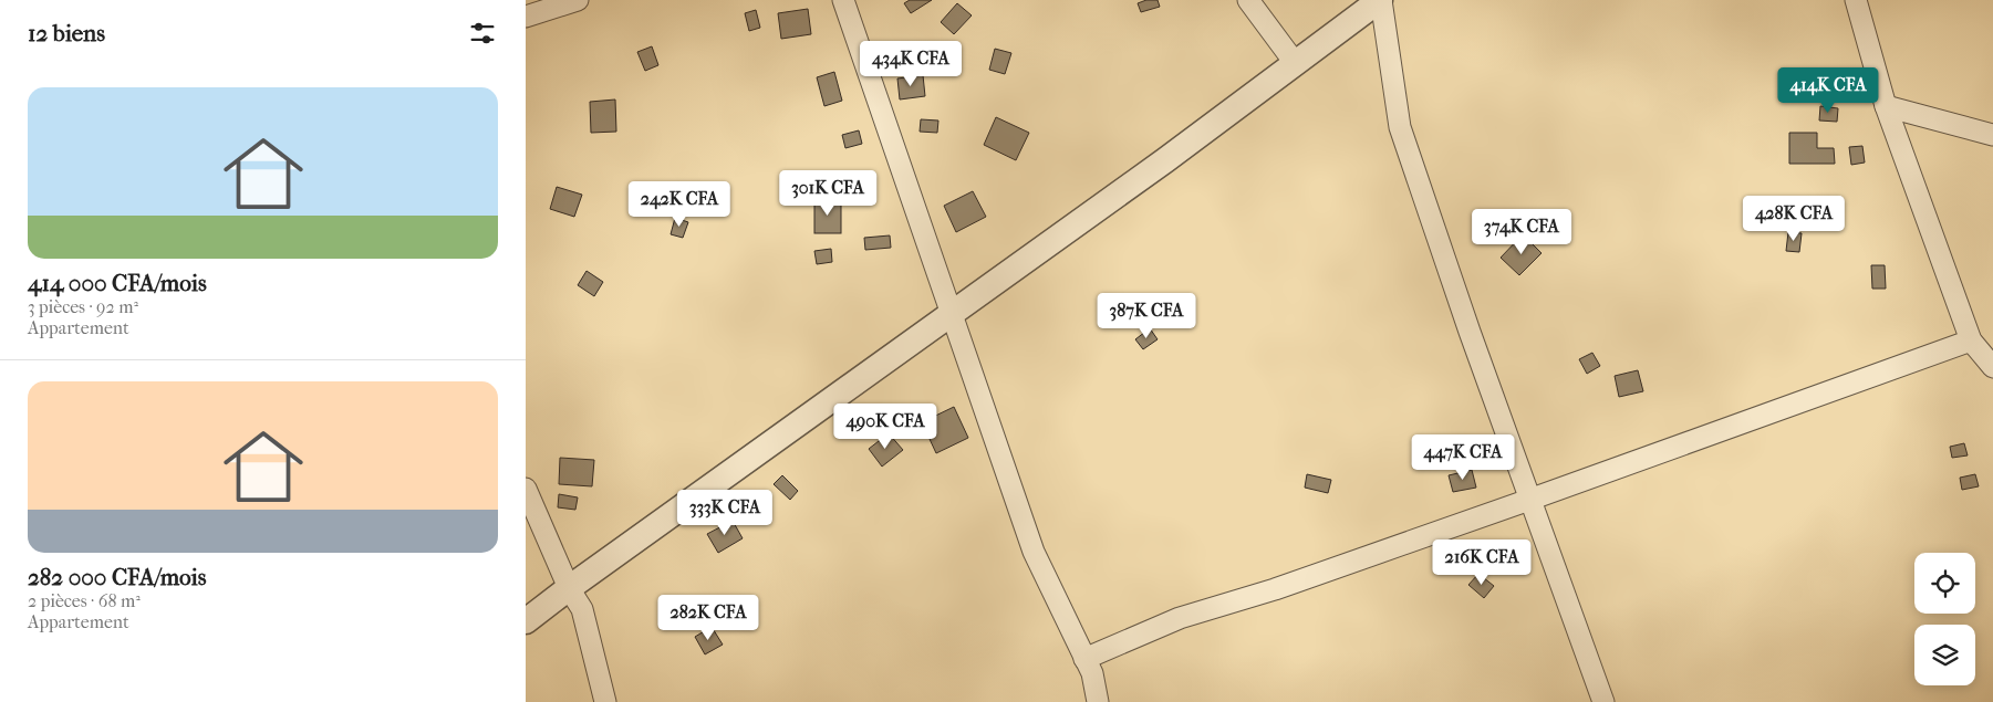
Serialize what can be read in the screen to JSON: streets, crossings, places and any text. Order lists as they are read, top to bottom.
{
  "page": {
    "heading": "12 biens",
    "price": [
      "434K CFA",
      "414K CFA",
      "301K CFA",
      "242K CFA",
      "428K CFA",
      "374K CFA",
      "387K CFA",
      "490K CFA",
      "447K CFA",
      "333K CFA",
      "216K CFA",
      "282K CFA"
    ],
    "list": [
      {
        "name": "414 000 CFA/mois",
        "note": "3 pièces · 92 m² · Appartement"
      },
      {
        "name": "282 000 CFA/mois",
        "note": "2 pièces · 68 m² · Appartement"
      }
    ]
  }
}
